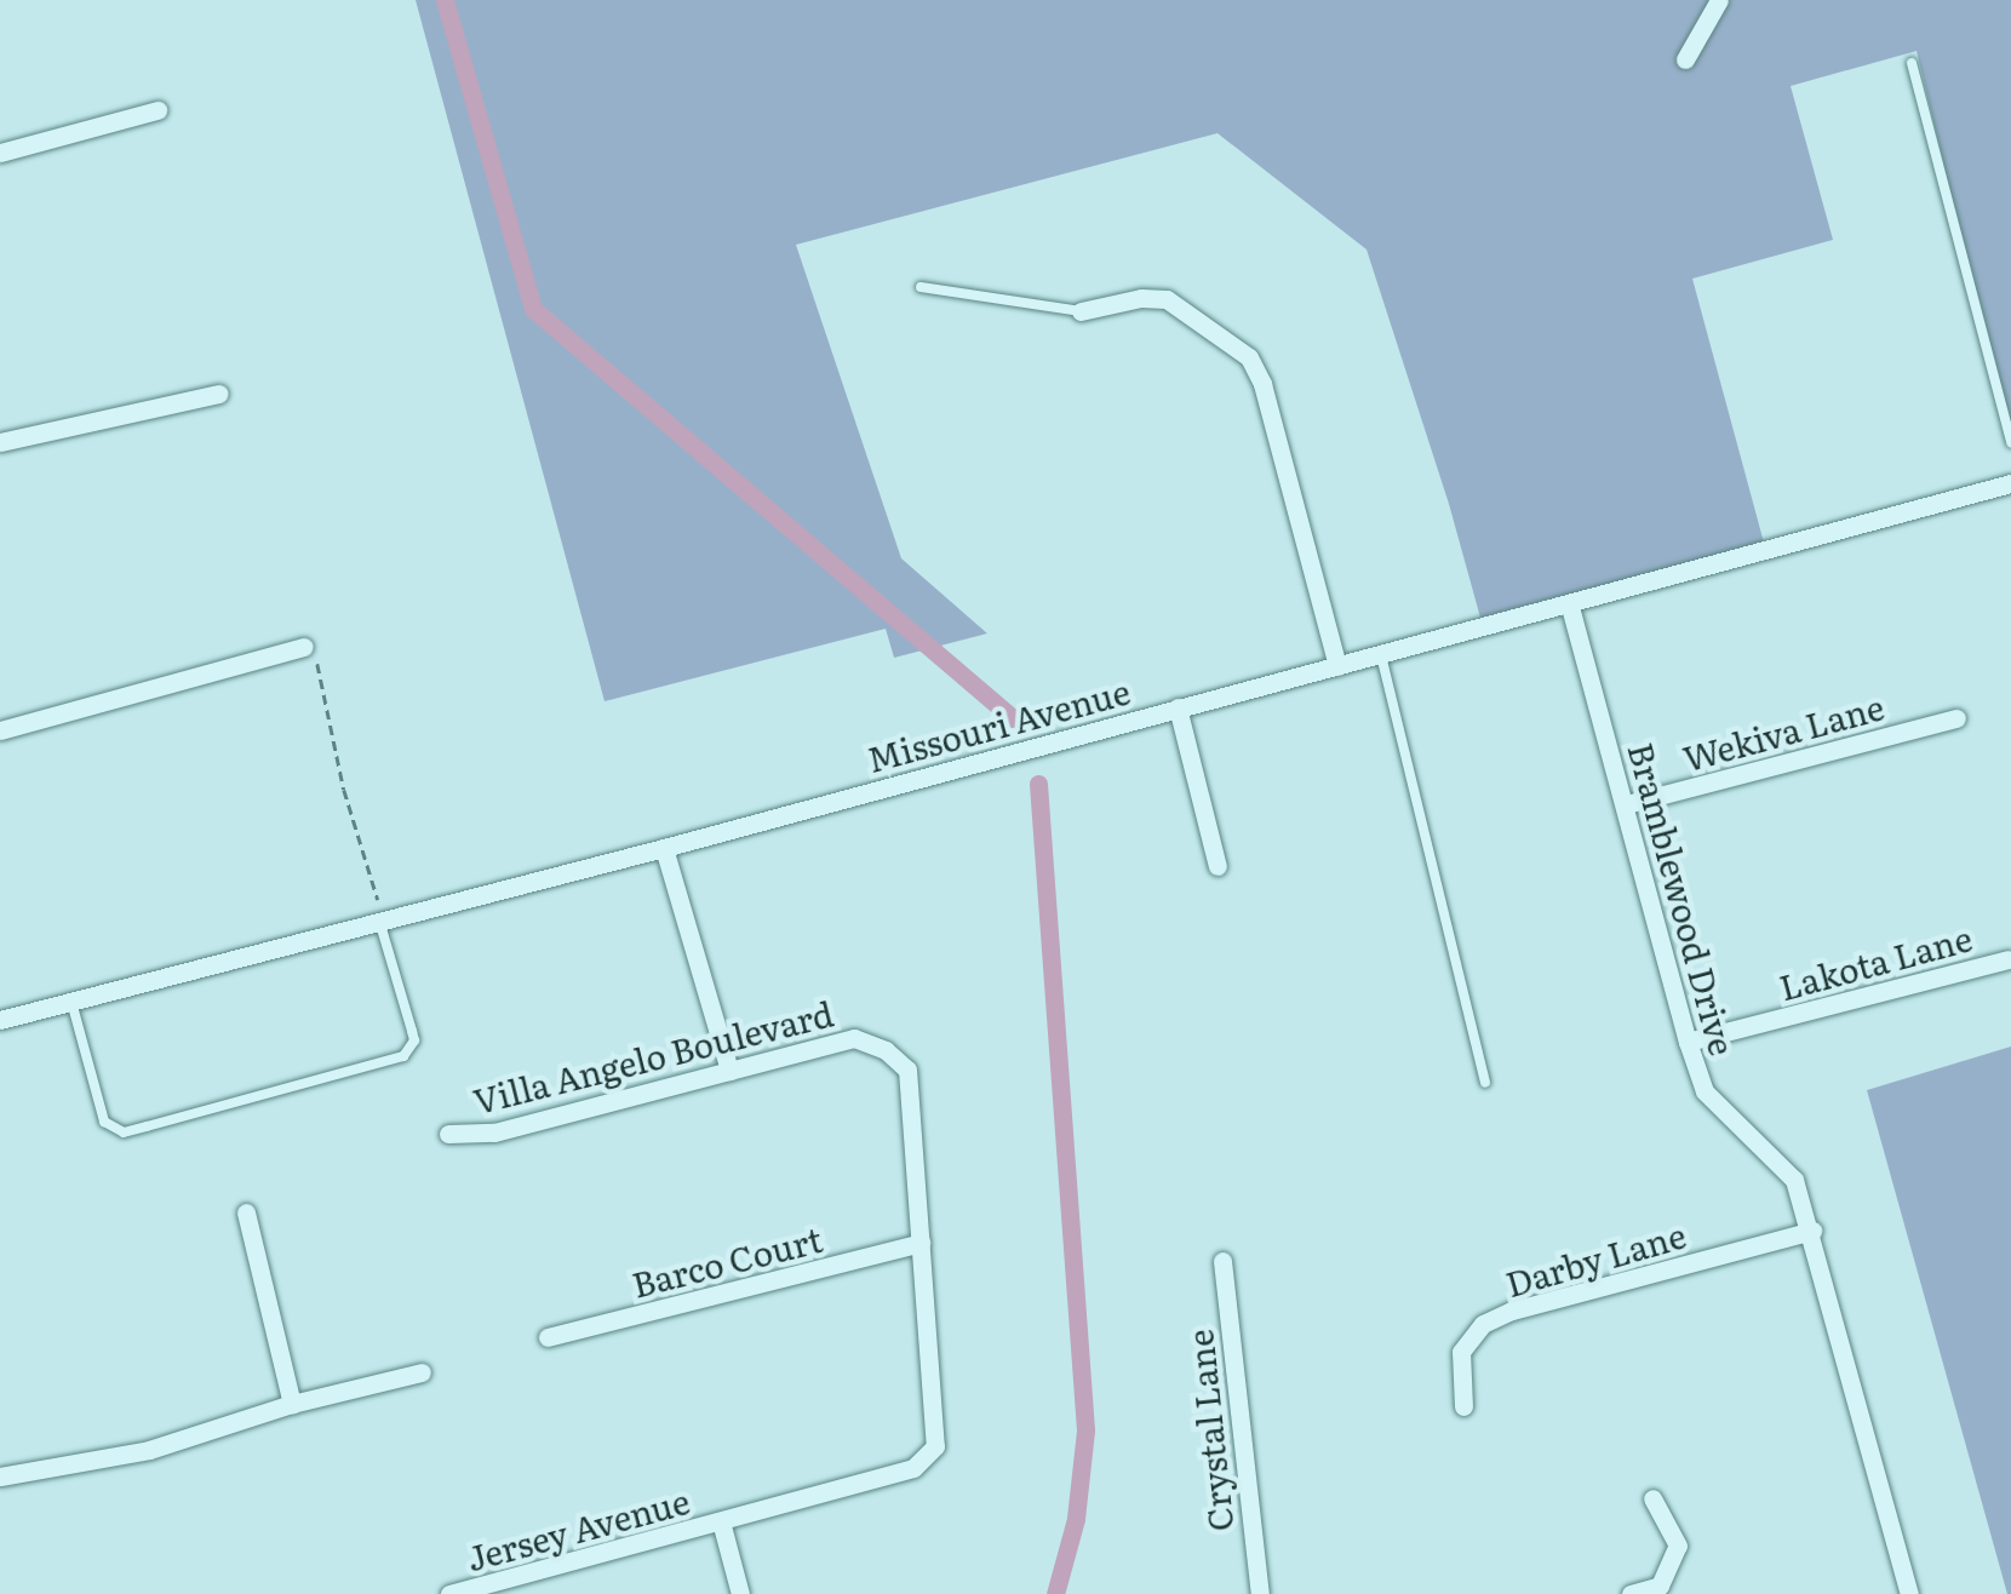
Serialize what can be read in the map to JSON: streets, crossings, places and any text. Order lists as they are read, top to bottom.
{
  "streets": {
    "street": [
      "Missouri Avenue",
      "Wekiva Lane",
      "Bramblewood Drive",
      "Lakota Lane",
      "Villa Angelo Boulevard",
      "Darby Lane",
      "Barco Court",
      "Crystal Lane",
      "Jersey Avenue"
    ]
  },
  "crossings": [
    ["Missouri Avenue", "Bramblewood Drive"],
    ["Wekiva Lane", "Bramblewood Drive"],
    ["Bramblewood Drive", "Lakota Lane"],
    ["Bramblewood Drive", "Darby Lane"],
    ["Villa Angelo Boulevard", "Barco Court"],
    ["Villa Angelo Boulevard", "Jersey Avenue"]
  ]
}
